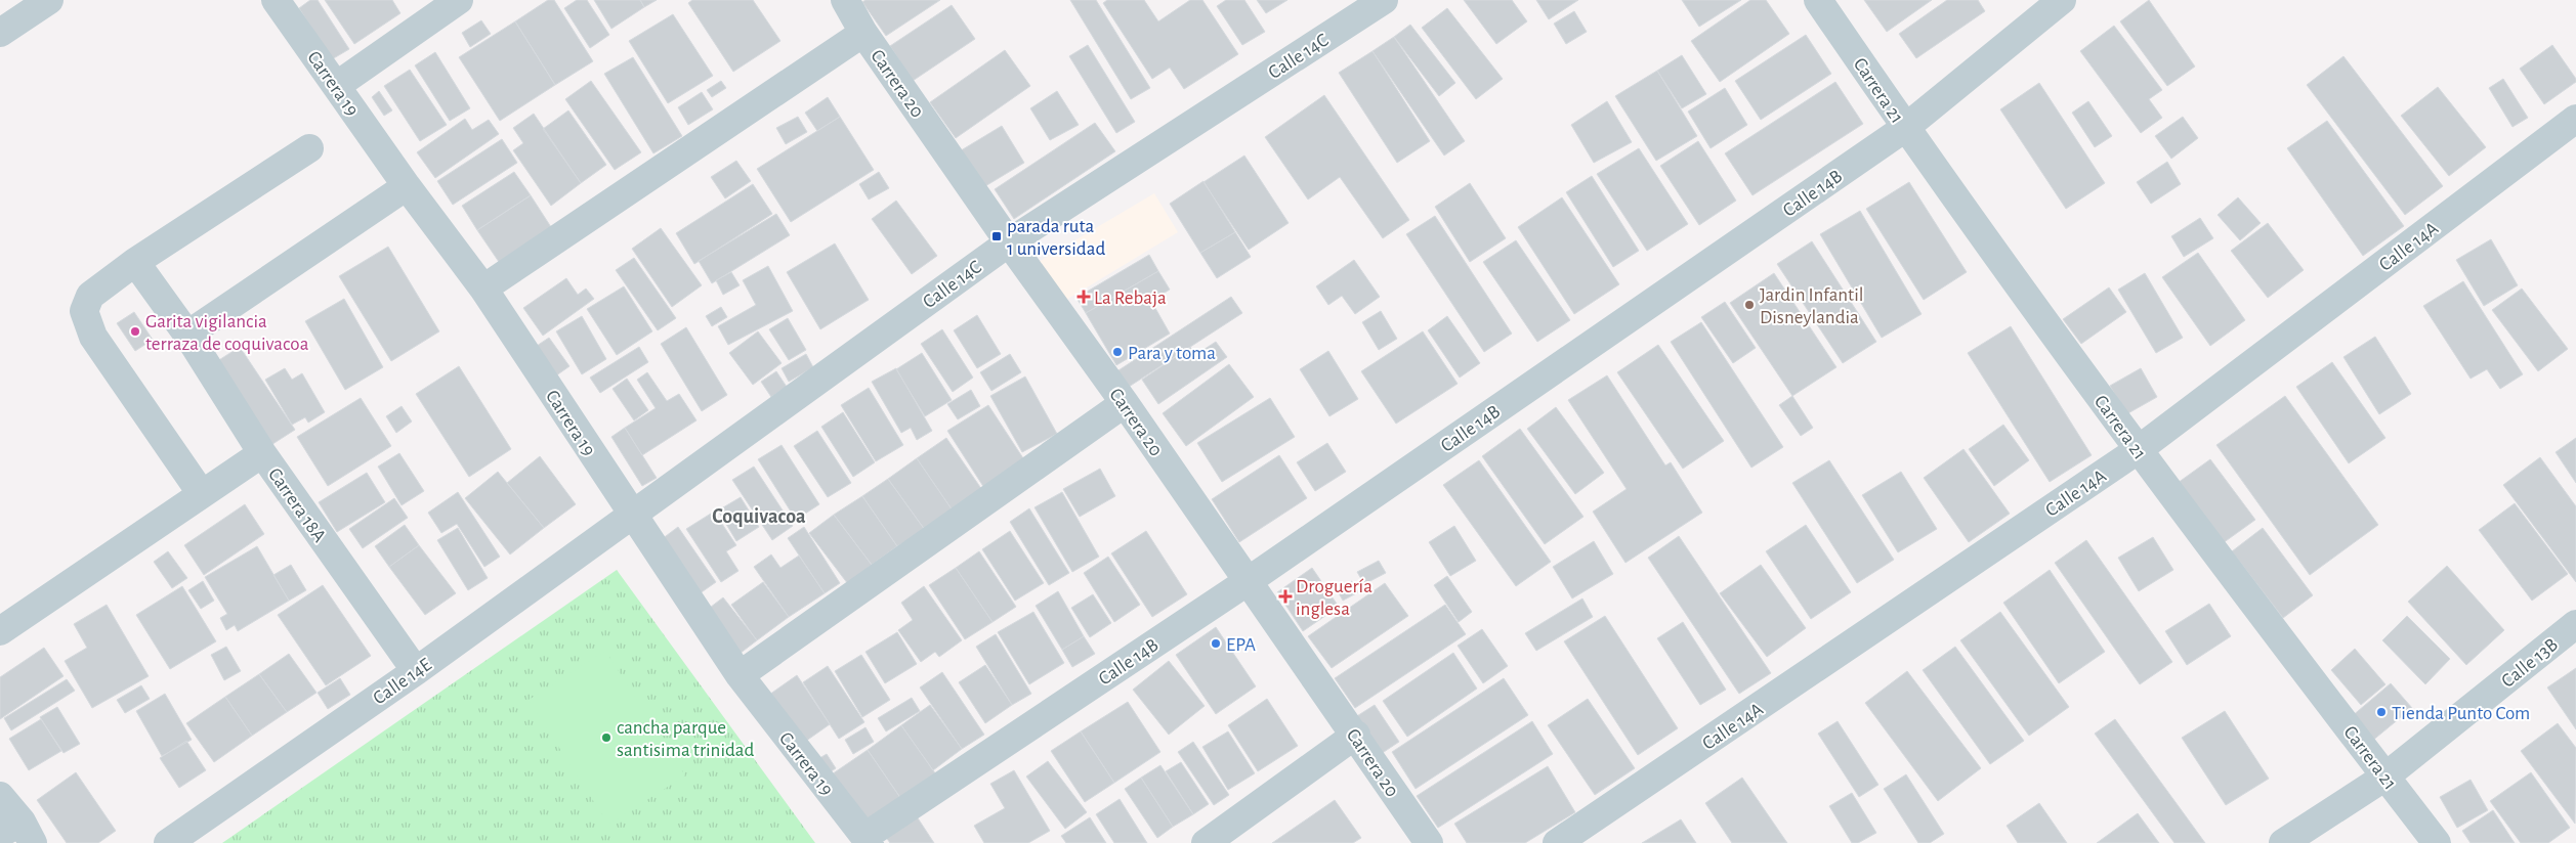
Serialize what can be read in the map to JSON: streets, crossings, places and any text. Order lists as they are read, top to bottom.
{
  "streets": {
    "street": [
      "Calle 14C",
      "Carrera 19",
      "Carrera 20",
      "Carrera 21",
      "Calle 14B",
      "Calle 14A",
      "Carrera 18A",
      "Calle 13B",
      "Calle 14E"
    ]
  },
  "crossings": [
    ["Calle 14C", "Carrera 19"],
    ["Calle 14C", "Carrera 20"],
    ["Calle 14C", "Calle 14E"],
    ["Carrera 19", "Calle 14B"],
    ["Carrera 19", "Calle 14E"],
    ["Carrera 20", "Calle 14B"],
    ["Carrera 21", "Calle 14B"],
    ["Carrera 21", "Calle 14A"],
    ["Carrera 21", "Calle 13B"],
    ["Carrera 18A", "Calle 14E"]
  ],
  "districts": ["Coquivacoa"],
  "places": {
    "transit": ["parada ruta 1 universidad"],
    "health": ["La Rebaja", "Droguería inglesa"],
    "other": [
      "Jardin Infantil Disneylandia",
      "Garita vigilancia terraza de coquivacoa",
      "Para y toma",
      "EPA",
      "Tienda Punto Com",
      "cancha parque santisima trinidad"
    ]
  }
}
